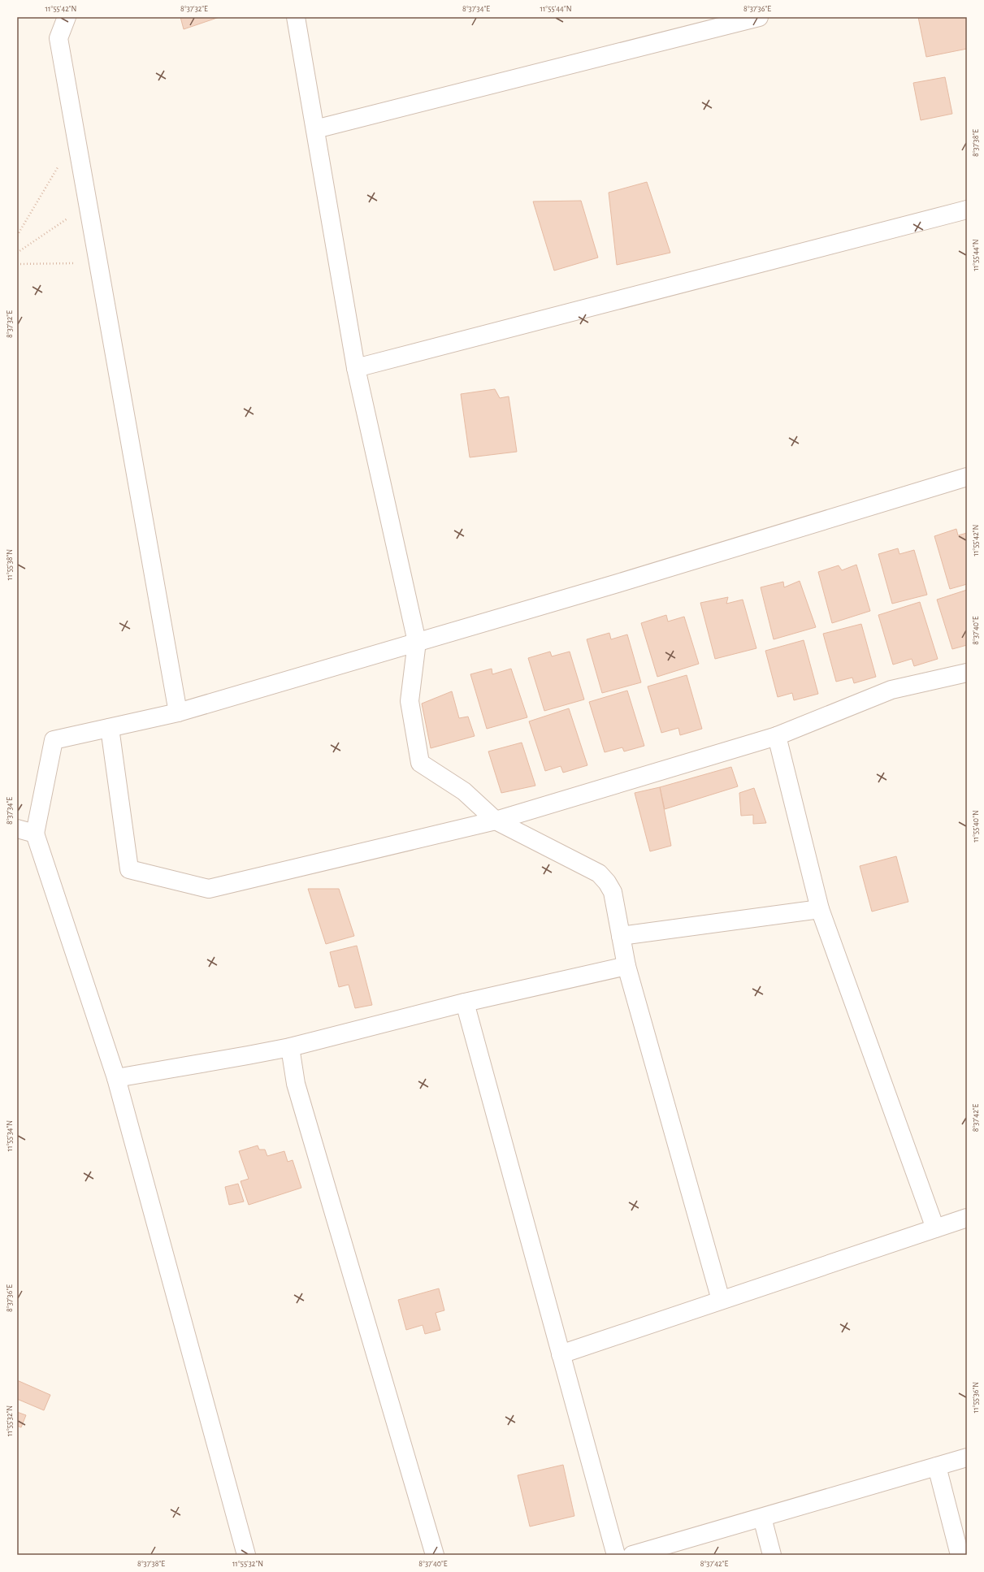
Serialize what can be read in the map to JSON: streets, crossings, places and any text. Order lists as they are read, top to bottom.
{
  "coordinates": [
    "11°55'42\"N",
    "8°37'32\"E",
    "8°37'34\"E",
    "11°55'44\"N",
    "8°37'36\"E",
    "8°37'38\"E",
    "11°55'38\"N",
    "8°37'40\"E",
    "11°55'40\"N",
    "8°37'42\"E",
    "11°55'34\"N",
    "11°55'36\"N",
    "11°55'32\"N"
  ]
}
